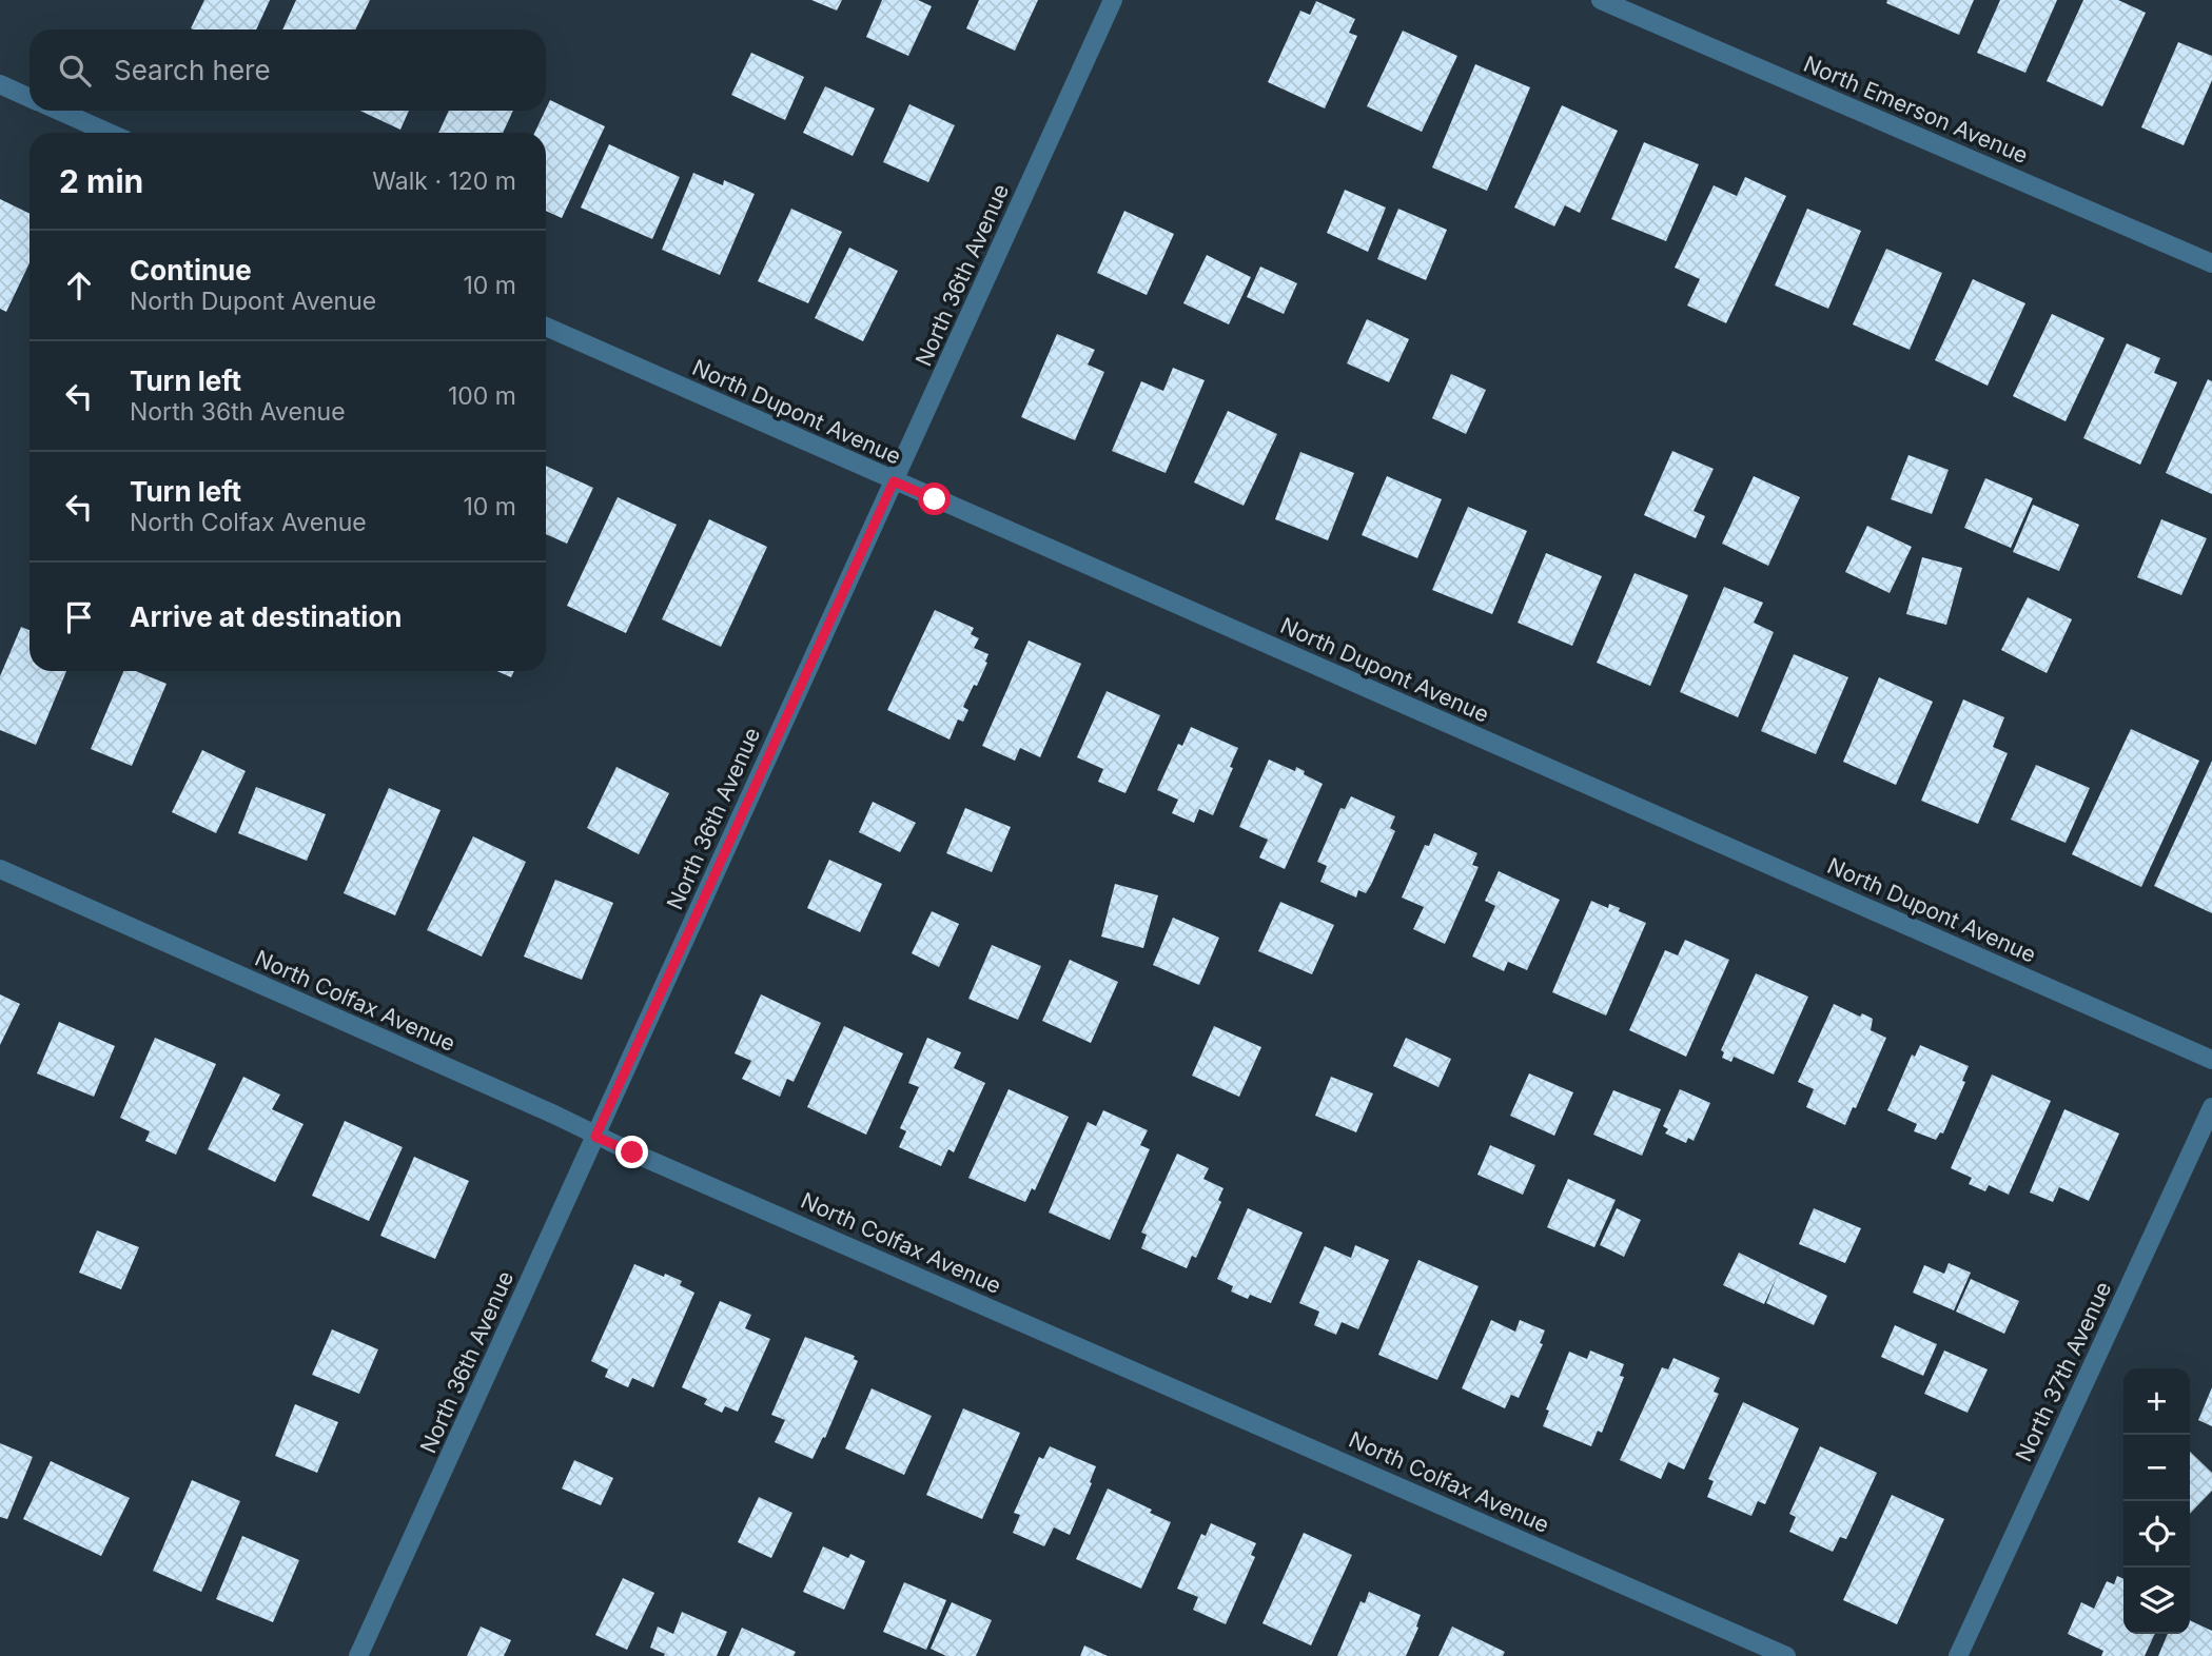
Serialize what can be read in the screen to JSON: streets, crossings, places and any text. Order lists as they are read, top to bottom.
{
  "streets": {
    "street": [
      "North Emerson Avenue",
      "North 36th Avenue",
      "North Dupont Avenue",
      "North Colfax Avenue",
      "North 37th Avenue"
    ]
  },
  "crossings": [
    ["North 36th Avenue", "North Dupont Avenue"],
    ["North 36th Avenue", "North Colfax Avenue"]
  ],
  "page": {
    "search": "Search here",
    "heading": ["2 min", "Walk · 120 m"],
    "list": [
      ["Continue", "North Dupont Avenue", "10 m"],
      ["Turn left", "North 36th Avenue", "100 m"],
      ["Turn left", "North Colfax Avenue", "10 m"],
      "Arrive at destination"
    ],
    "map_buttons": ["+", "−"]
  }
}
